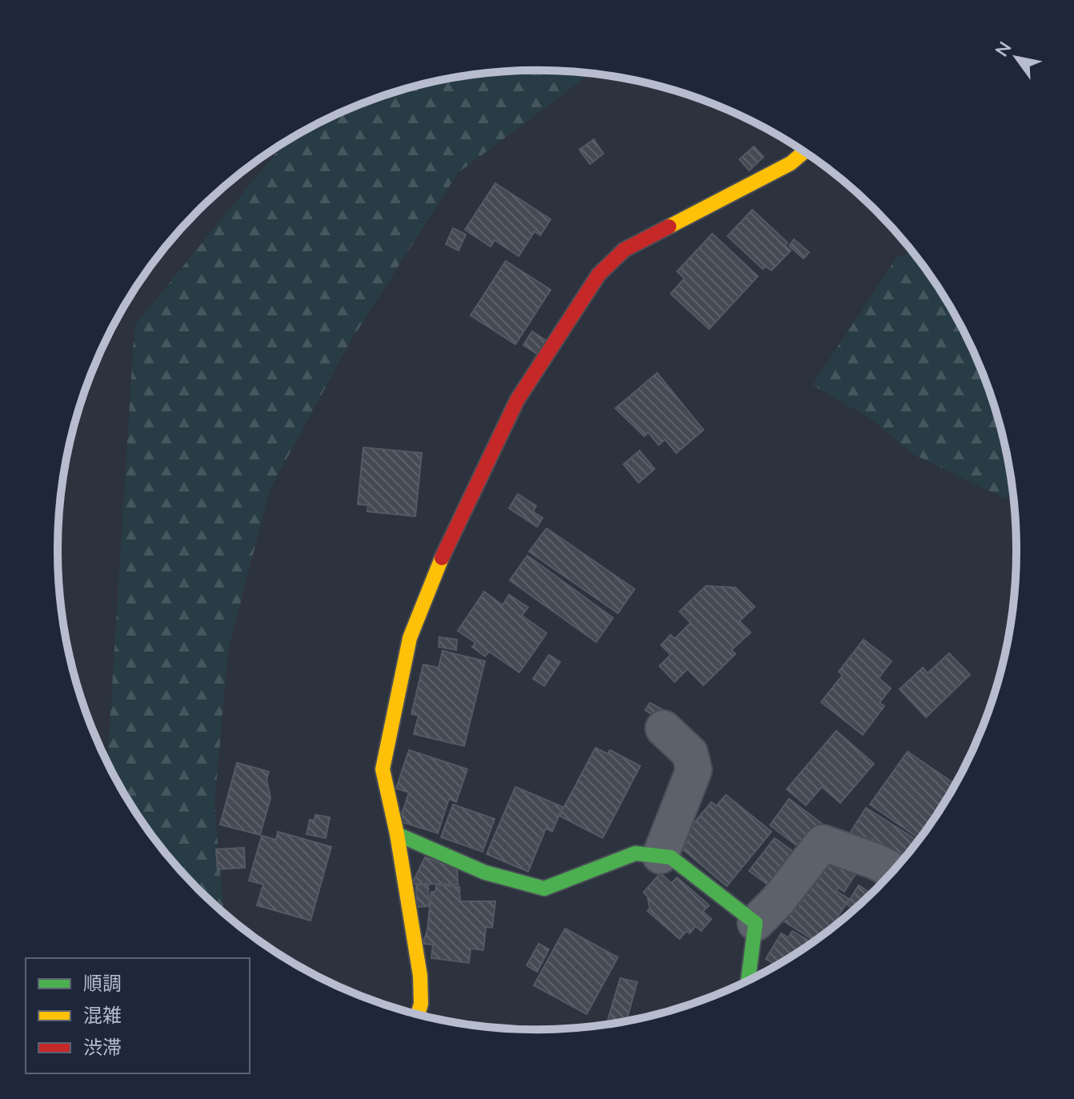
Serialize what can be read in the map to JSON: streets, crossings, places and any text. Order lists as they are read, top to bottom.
{
  "legend": ["順調", "混雑", "渋滞"],
  "north": "top left"
}
